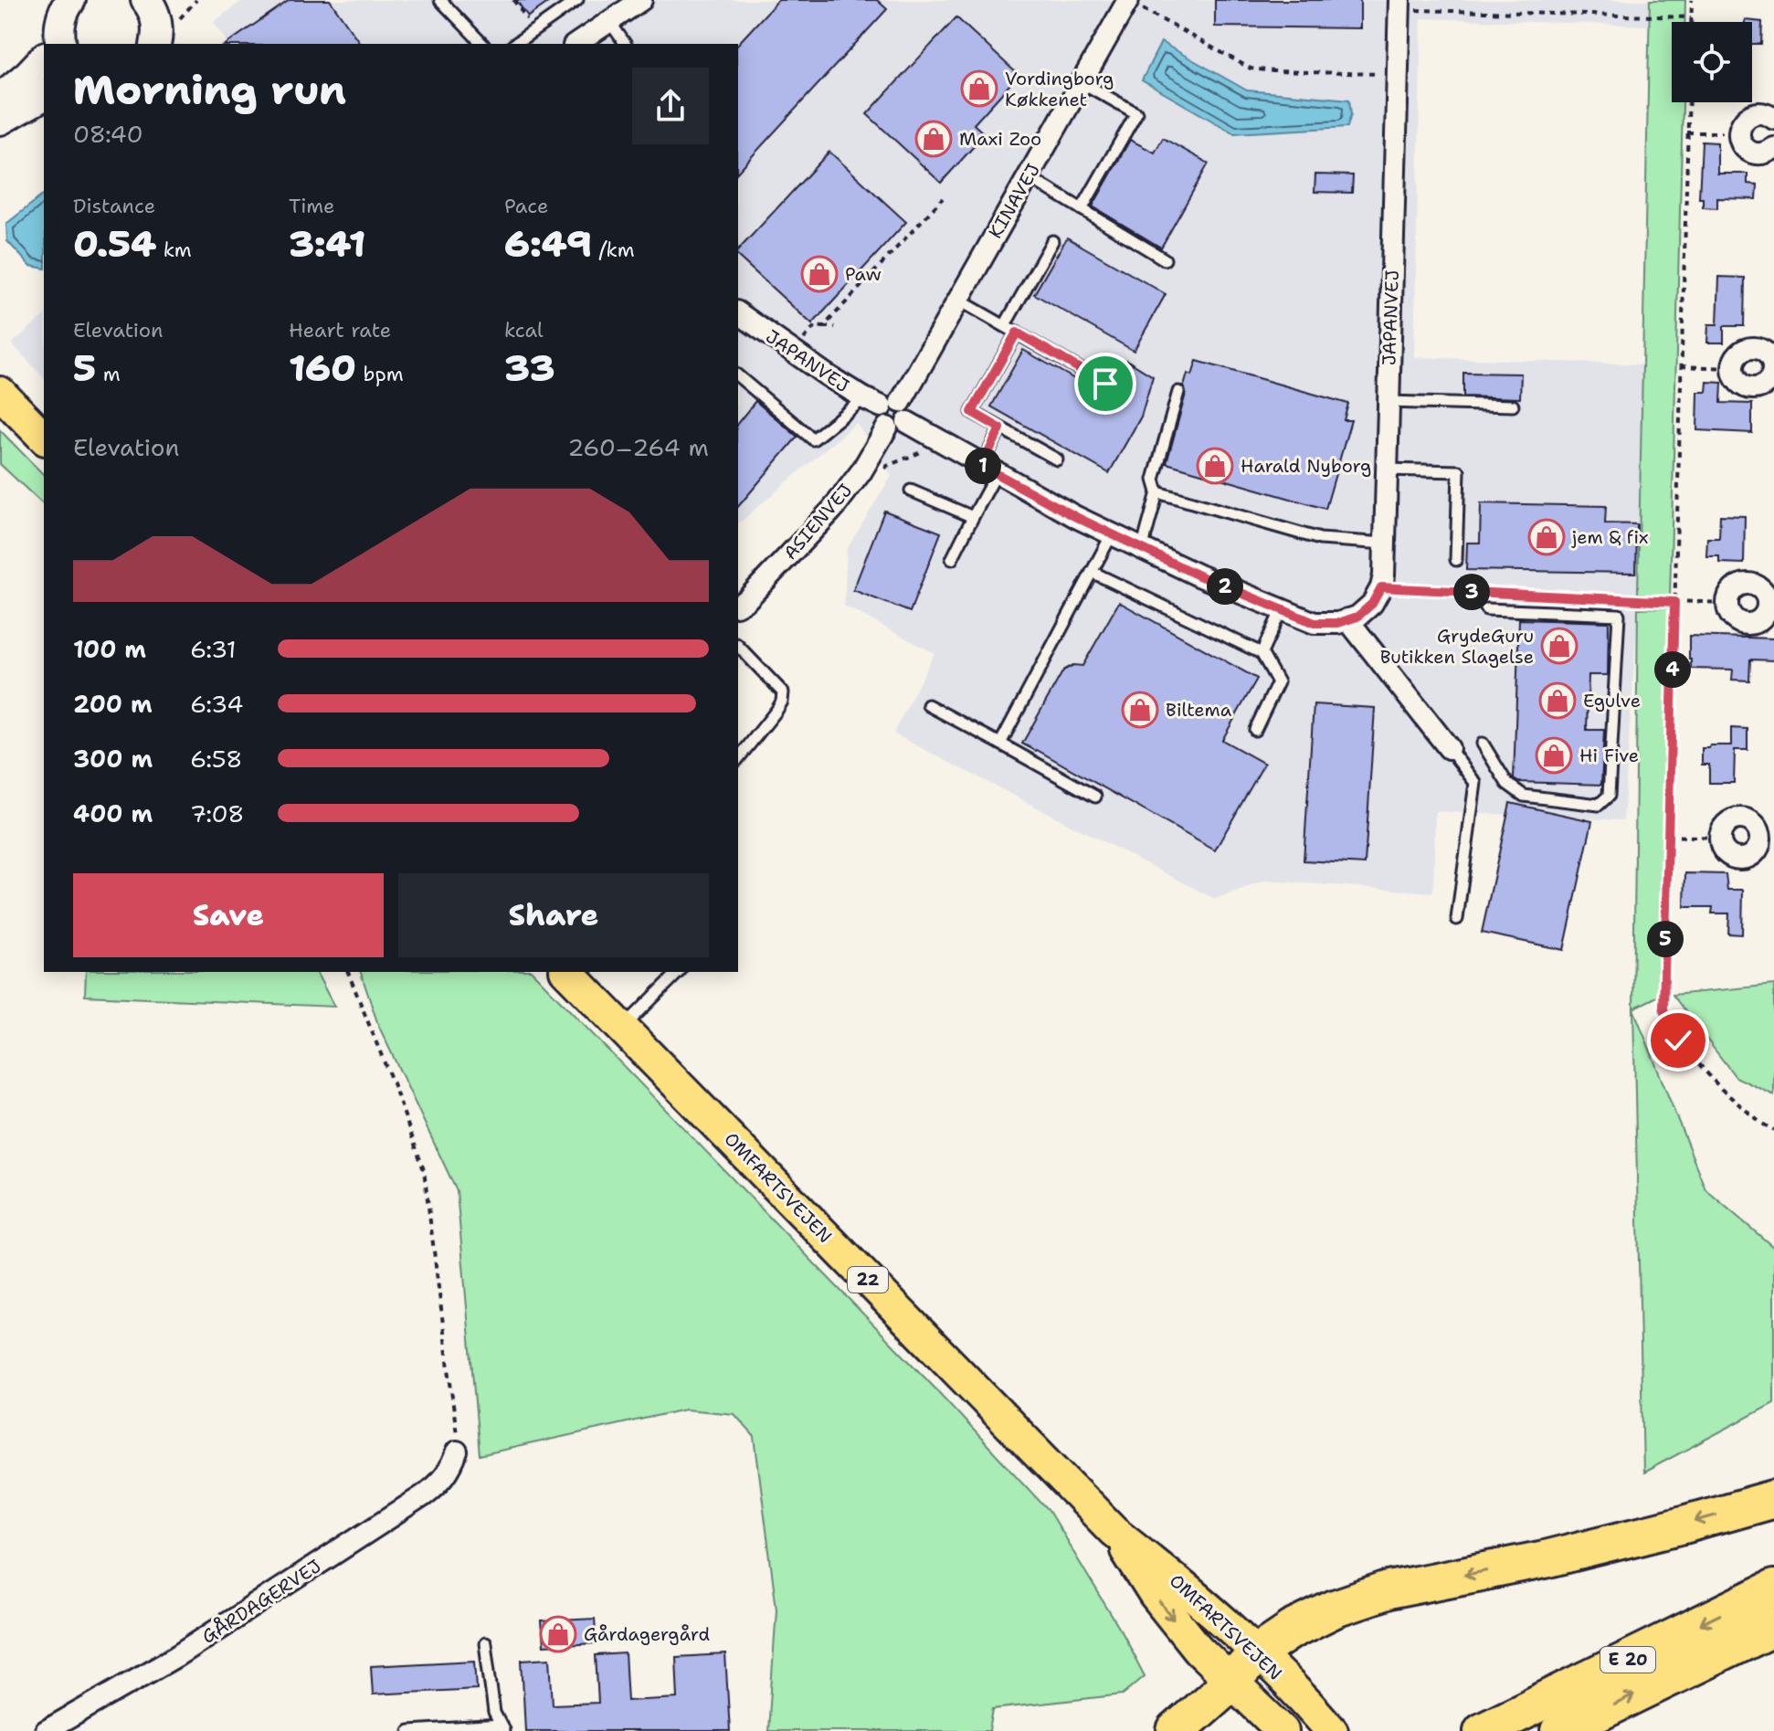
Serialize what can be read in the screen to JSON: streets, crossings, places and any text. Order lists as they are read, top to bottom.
{
  "streets": {
    "highway": ["E 20"],
    "main road": ["OMFARTSVEJEN", "22"],
    "street": [
      "KINAVEJ",
      "JAPANVEJ",
      "ASIENVEJ",
      "GÅRDAGERVEJ"
    ]
  },
  "crossings": [
    ["KINAVEJ", "JAPANVEJ"]
  ],
  "places": {
    "shop": [
      "Vordingborg Køkkenet",
      "Maxi Zoo",
      "Paw",
      "Harald Nyborg",
      "jem & fix",
      "GrydeGuru Butikken Slagelse",
      "Egulve",
      "Biltema",
      "Hi Five",
      "Gårdagergård"
    ]
  },
  "page": {
    "heading": ["Morning run", "08:40"],
    "stats": [
      ["Distance", "0.54 km"],
      ["Time", "3:41"],
      ["Pace", "6:49 /km"],
      ["Elevation", "5 m"],
      ["Heart rate", "160 bpm"],
      ["kcal", "33"]
    ],
    "chart": ["Elevation", "260–264 m"],
    "pins": [
      "1",
      "2",
      "3",
      "4",
      "5"
    ],
    "list": [
      {
        "name": "100 m",
        "note": "6:31"
      },
      {
        "name": "200 m",
        "note": "6:34"
      },
      {
        "name": "300 m",
        "note": "6:58"
      },
      {
        "name": "400 m",
        "note": "7:08"
      }
    ],
    "buttons": ["Save", "Share"]
  }
}
